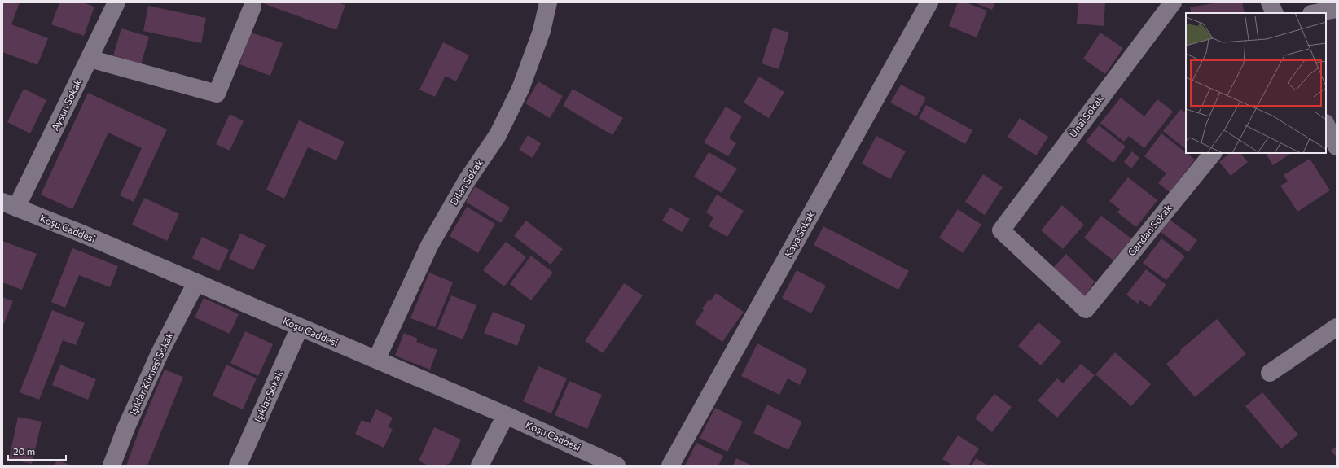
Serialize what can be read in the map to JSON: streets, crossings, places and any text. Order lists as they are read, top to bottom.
{
  "streets": {
    "street": [
      "Aysun Sokak",
      "Ünal Sokak",
      "Dilan Sokak",
      "Koşu Caddesi",
      "Candan Sokak",
      "Kaya Sokak",
      "Işıklar Kümesi Sokak",
      "Işıklar Sokak"
    ]
  },
  "crossings": [
    ["Aysun Sokak", "Koşu Caddesi"],
    ["Ünal Sokak", "Candan Sokak"],
    ["Dilan Sokak", "Koşu Caddesi"],
    ["Koşu Caddesi", "Işıklar Kümesi Sokak"],
    ["Koşu Caddesi", "Işıklar Sokak"]
  ],
  "scale_bar": "20 m"
}
